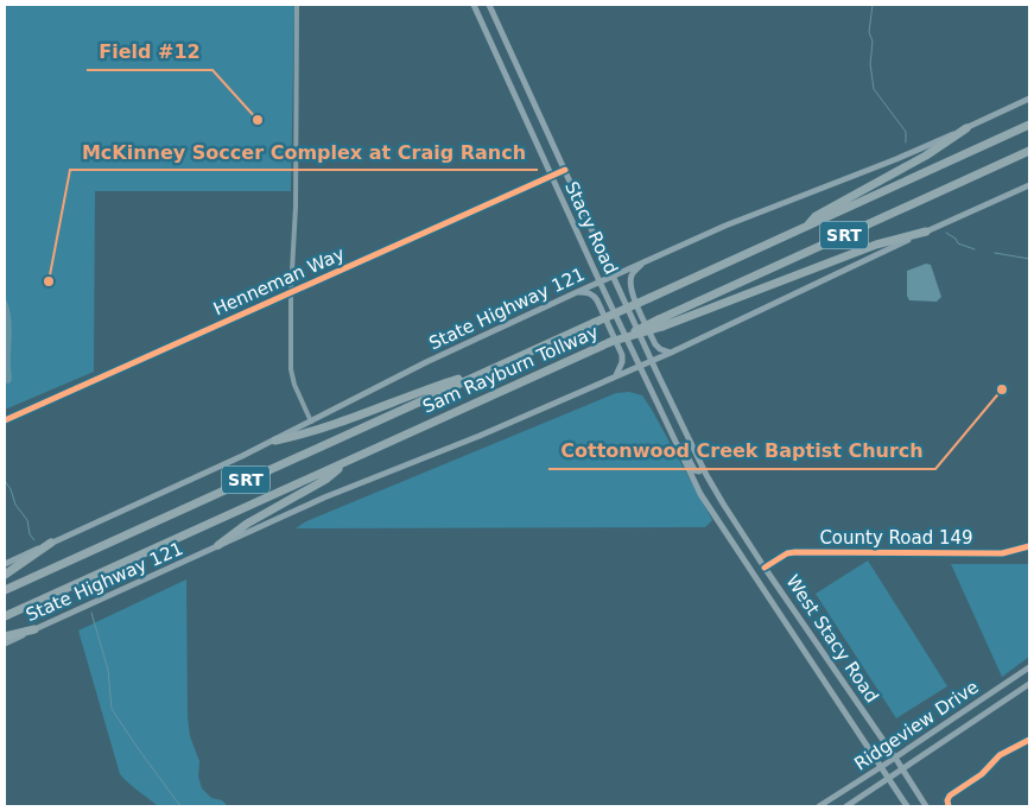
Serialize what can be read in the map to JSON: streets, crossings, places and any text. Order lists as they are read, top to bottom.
{
  "streets": {
    "highway": ["SRT", "Sam Rayburn Tollway"],
    "main road": [
      "Stacy Road",
      "State Highway 121",
      "West Stacy Road",
      "Ridgeview Drive"
    ],
    "street": ["Henneman Way", "County Road 149"]
  },
  "crossings": [
    ["Stacy Road", "Henneman Way"],
    ["Stacy Road", "State Highway 121"],
    ["Stacy Road", "West Stacy Road"],
    ["State Highway 121", "West Stacy Road"],
    ["County Road 149", "West Stacy Road"],
    ["West Stacy Road", "Ridgeview Drive"]
  ],
  "places": ["Field #12", "McKinney Soccer Complex at Craig Ranch", "Cottonwood Creek Baptist Church"]
}
